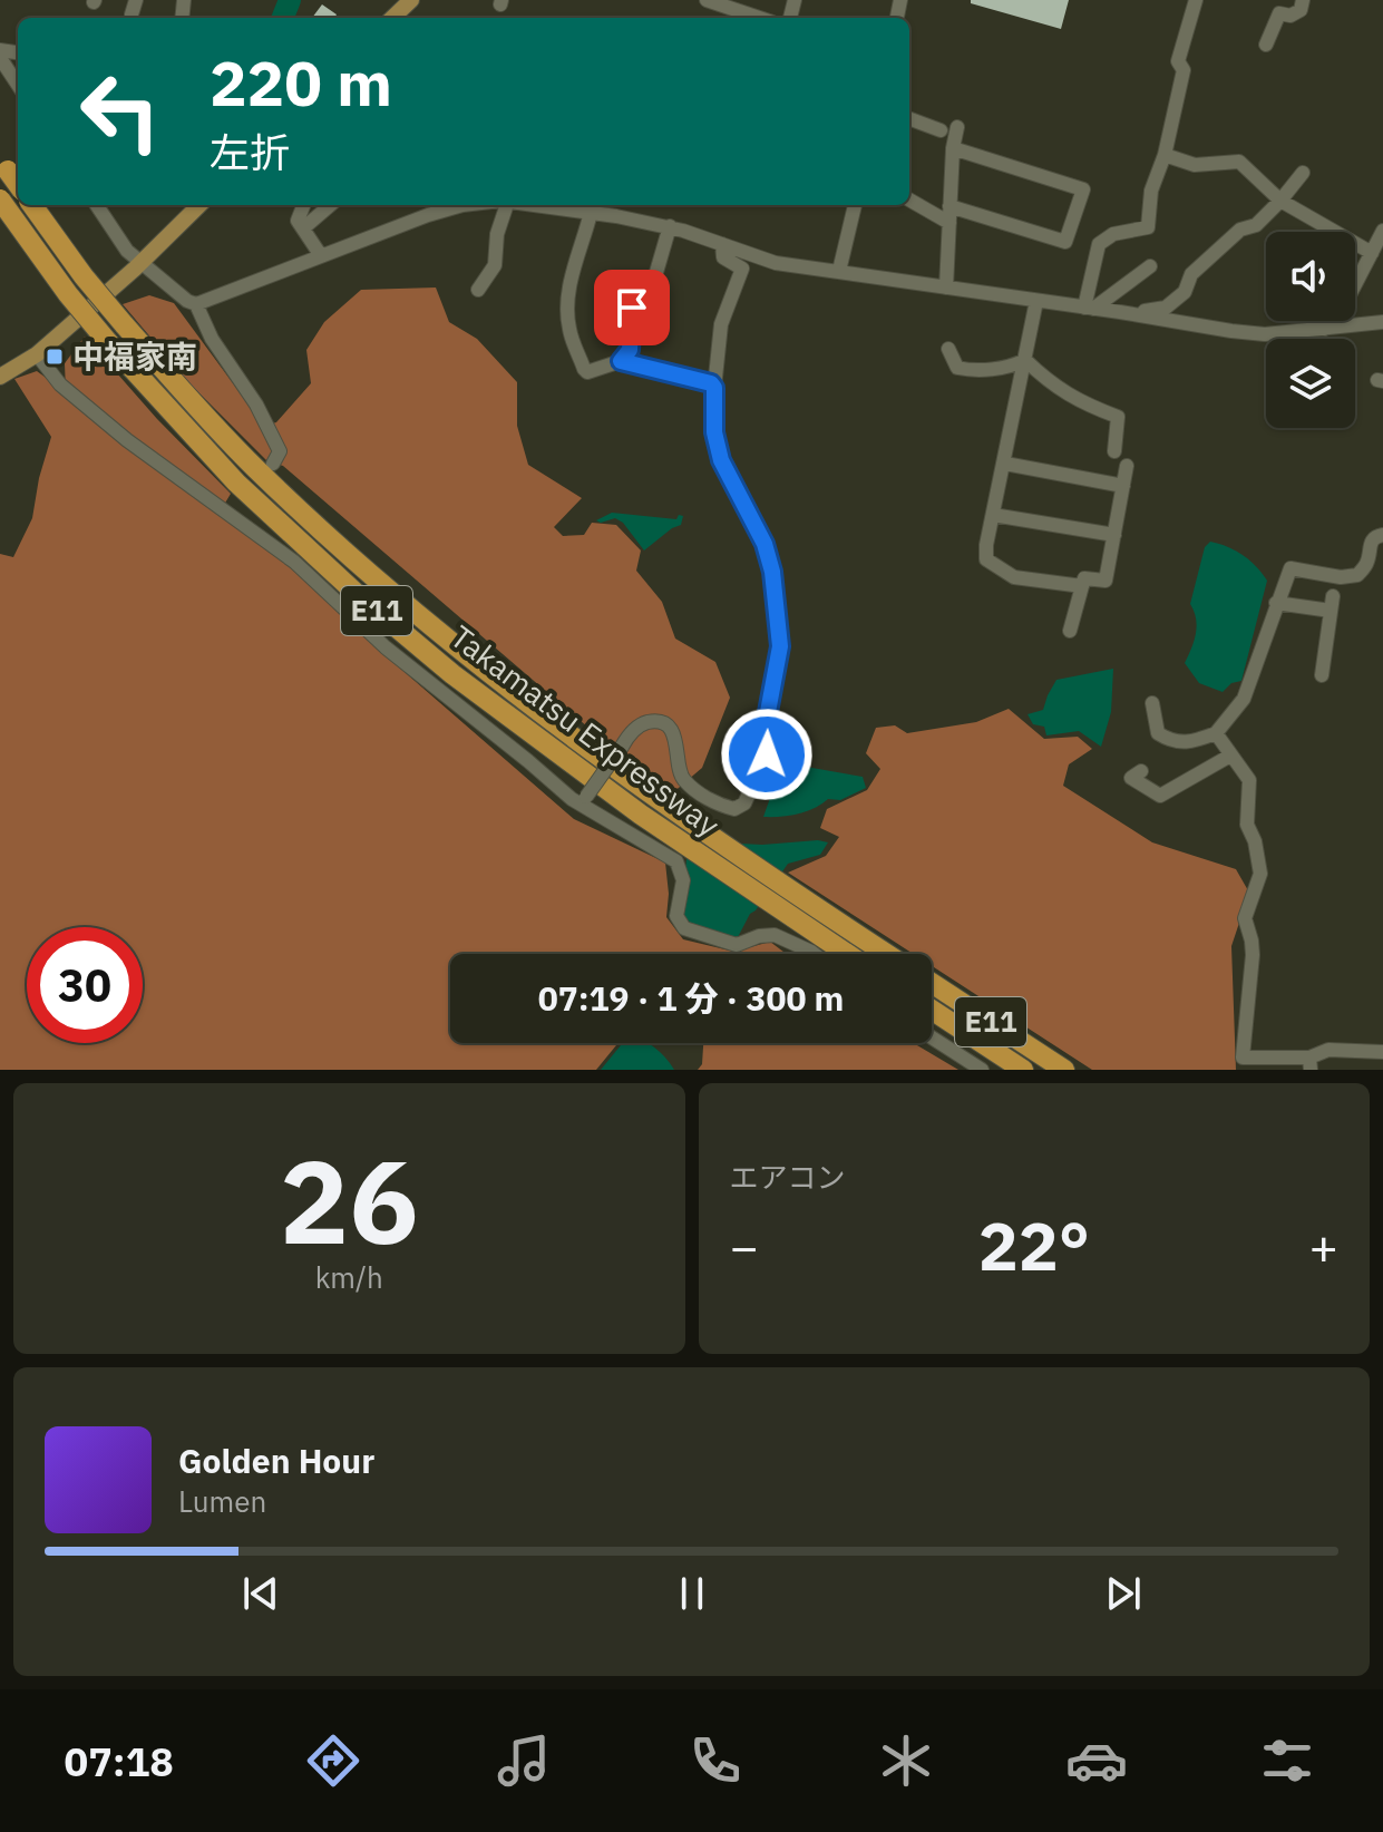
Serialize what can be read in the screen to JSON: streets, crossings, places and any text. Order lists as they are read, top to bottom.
{
  "streets": {
    "highway": ["E11", "Takamatsu Expressway"]
  },
  "places": {
    "transit": ["中福家南"]
  },
  "page": {
    "turn": ["220 m", "左折"],
    "limit": "30",
    "trip": "07:19 · 1 分 · 300 m",
    "tile": [
      ["26", "km/h"],
      "エアコン"
    ],
    "heat": ["−", "22°", "+"],
    "song": ["Golden Hour", "Lumen"],
    "tabs": "07:18"
  }
}
